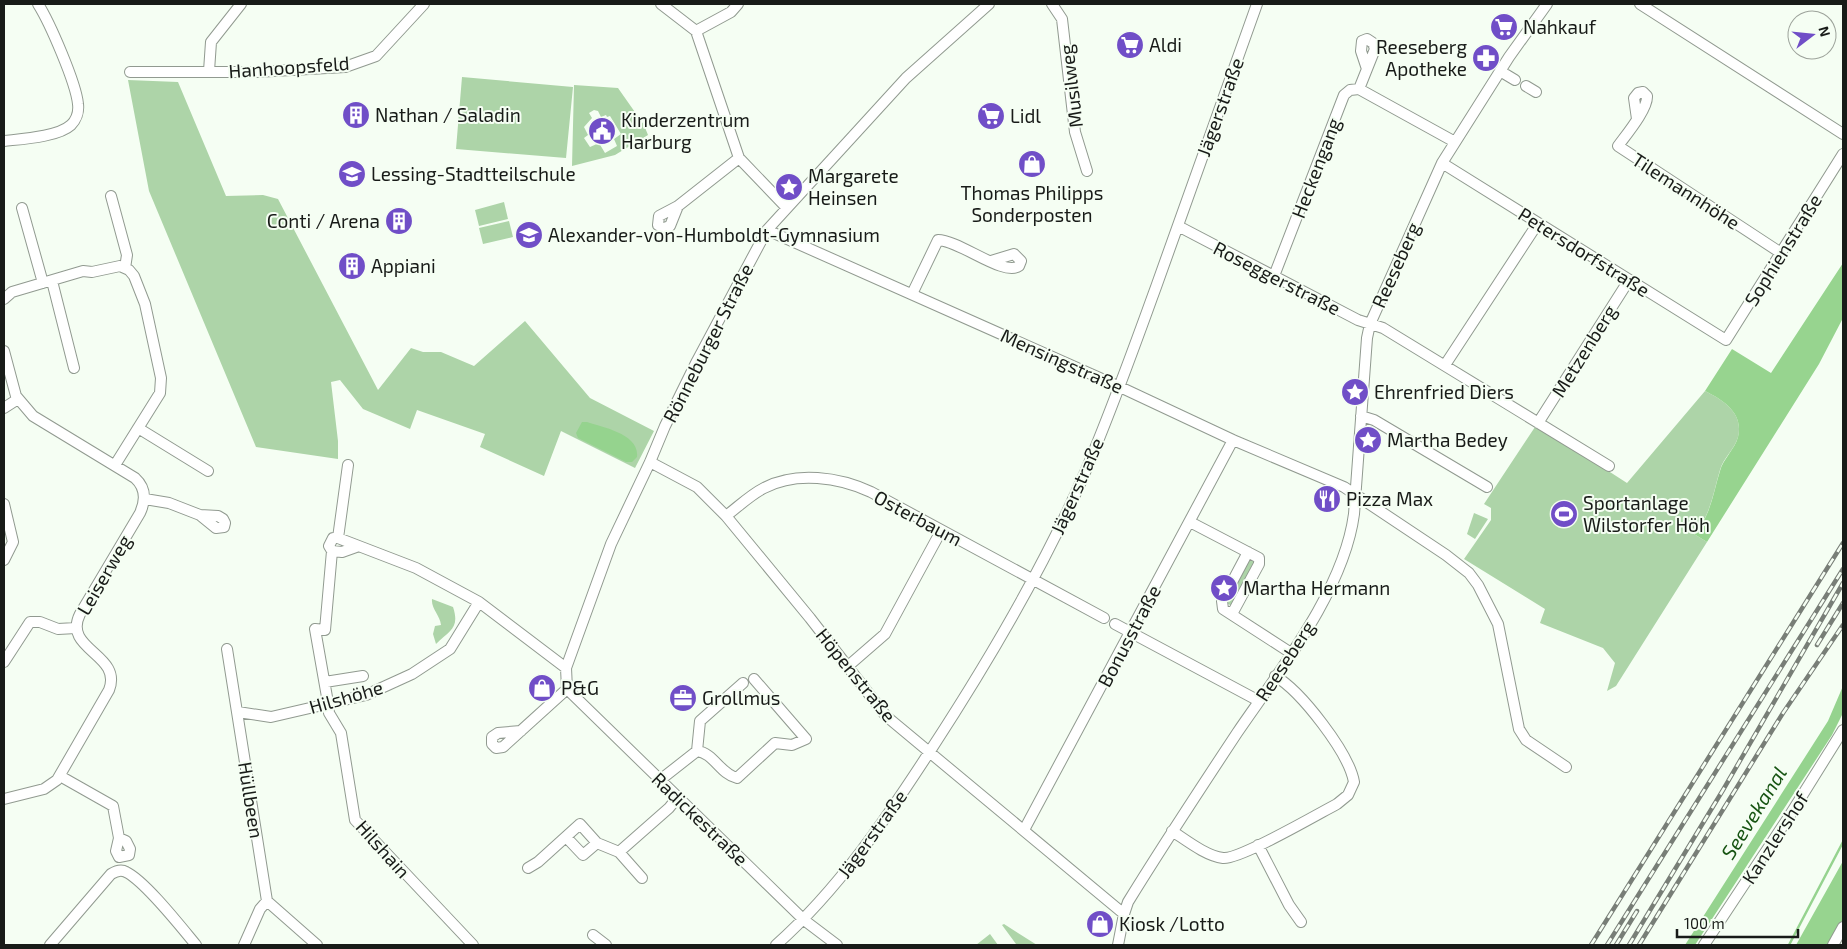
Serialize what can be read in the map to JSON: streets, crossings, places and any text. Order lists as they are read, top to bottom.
{
  "streets": {
    "street": [
      "Hanhoopsfeld",
      "Musilweg",
      "Jägerstraße",
      "Heckengang",
      "Tilemannhöhe",
      "Sophienstraße",
      "Petersdorfstraße",
      "Reeseberg",
      "Roseggerstraße",
      "Rönneburger Straße",
      "Metzenberg",
      "Mensingstraße",
      "Osterbaum",
      "Leiserweg",
      "Bonusstraße",
      "Höpenstraße",
      "Hilshöhe",
      "Hüllbeen",
      "Radickestraße",
      "Kanzlershof",
      "Hilshain"
    ]
  },
  "crossings": [
    ["Jägerstraße", "Roseggerstraße"],
    ["Jägerstraße", "Mensingstraße"],
    ["Jägerstraße", "Osterbaum"],
    ["Jägerstraße", "Höpenstraße"],
    ["Jägerstraße", "Radickestraße"],
    ["Heckengang", "Roseggerstraße"],
    ["Tilemannhöhe", "Sophienstraße"],
    ["Sophienstraße", "Petersdorfstraße"],
    ["Petersdorfstraße", "Reeseberg"],
    ["Petersdorfstraße", "Metzenberg"],
    ["Reeseberg", "Roseggerstraße"],
    ["Reeseberg", "Mensingstraße"],
    ["Reeseberg", "Höpenstraße"],
    ["Roseggerstraße", "Metzenberg"],
    ["Rönneburger Straße", "Mensingstraße"],
    ["Rönneburger Straße", "Höpenstraße"],
    ["Mensingstraße", "Bonusstraße"],
    ["Osterbaum", "Höpenstraße"],
    ["Bonusstraße", "Höpenstraße"],
    ["Hilshöhe", "Hüllbeen"],
    ["Hilshöhe", "Hilshain"]
  ],
  "water": ["Seevekanal"],
  "places": {
    "supermarket": ["Nahkauf", "Aldi", "Lidl"],
    "pharmacy": ["Reeseberg Apotheke"],
    "building": ["Nathan / Saladin", "Conti / Arena", "Appiani"],
    "public building": ["Kinderzentrum Harburg"],
    "shop": ["Thomas Philipps Sonderposten", "P&G", "Kiosk /Lotto"],
    "school or university": ["Lessing-Stadtteilschule", "Alexander-von-Humboldt-Gymnasium"],
    "place": [
      "Margarete Heinsen",
      "Ehrenfried Diers",
      "Martha Bedey",
      "Martha Hermann"
    ],
    "restaurant": ["Pizza Max"],
    "sports": ["Sportanlage Wilstorfer Höh"],
    "office": ["Grollmus"]
  },
  "scale_bar": "100 m",
  "north": "right"
}
